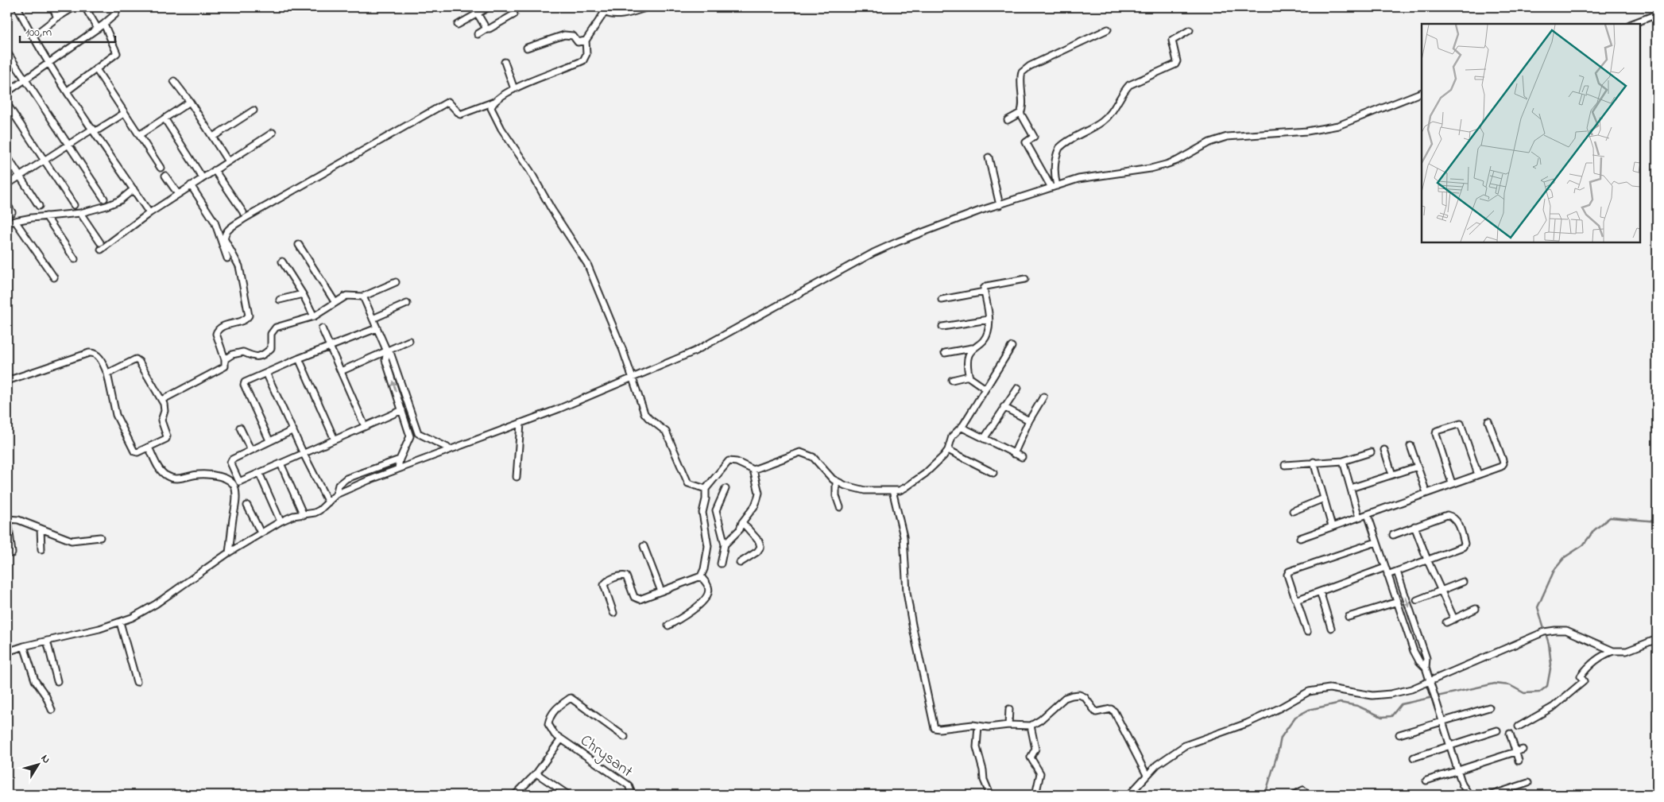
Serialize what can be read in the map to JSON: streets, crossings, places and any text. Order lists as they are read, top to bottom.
{
  "streets": {
    "street": ["Chrysant"]
  },
  "scale_bar": "100 m",
  "north": "top right"
}
